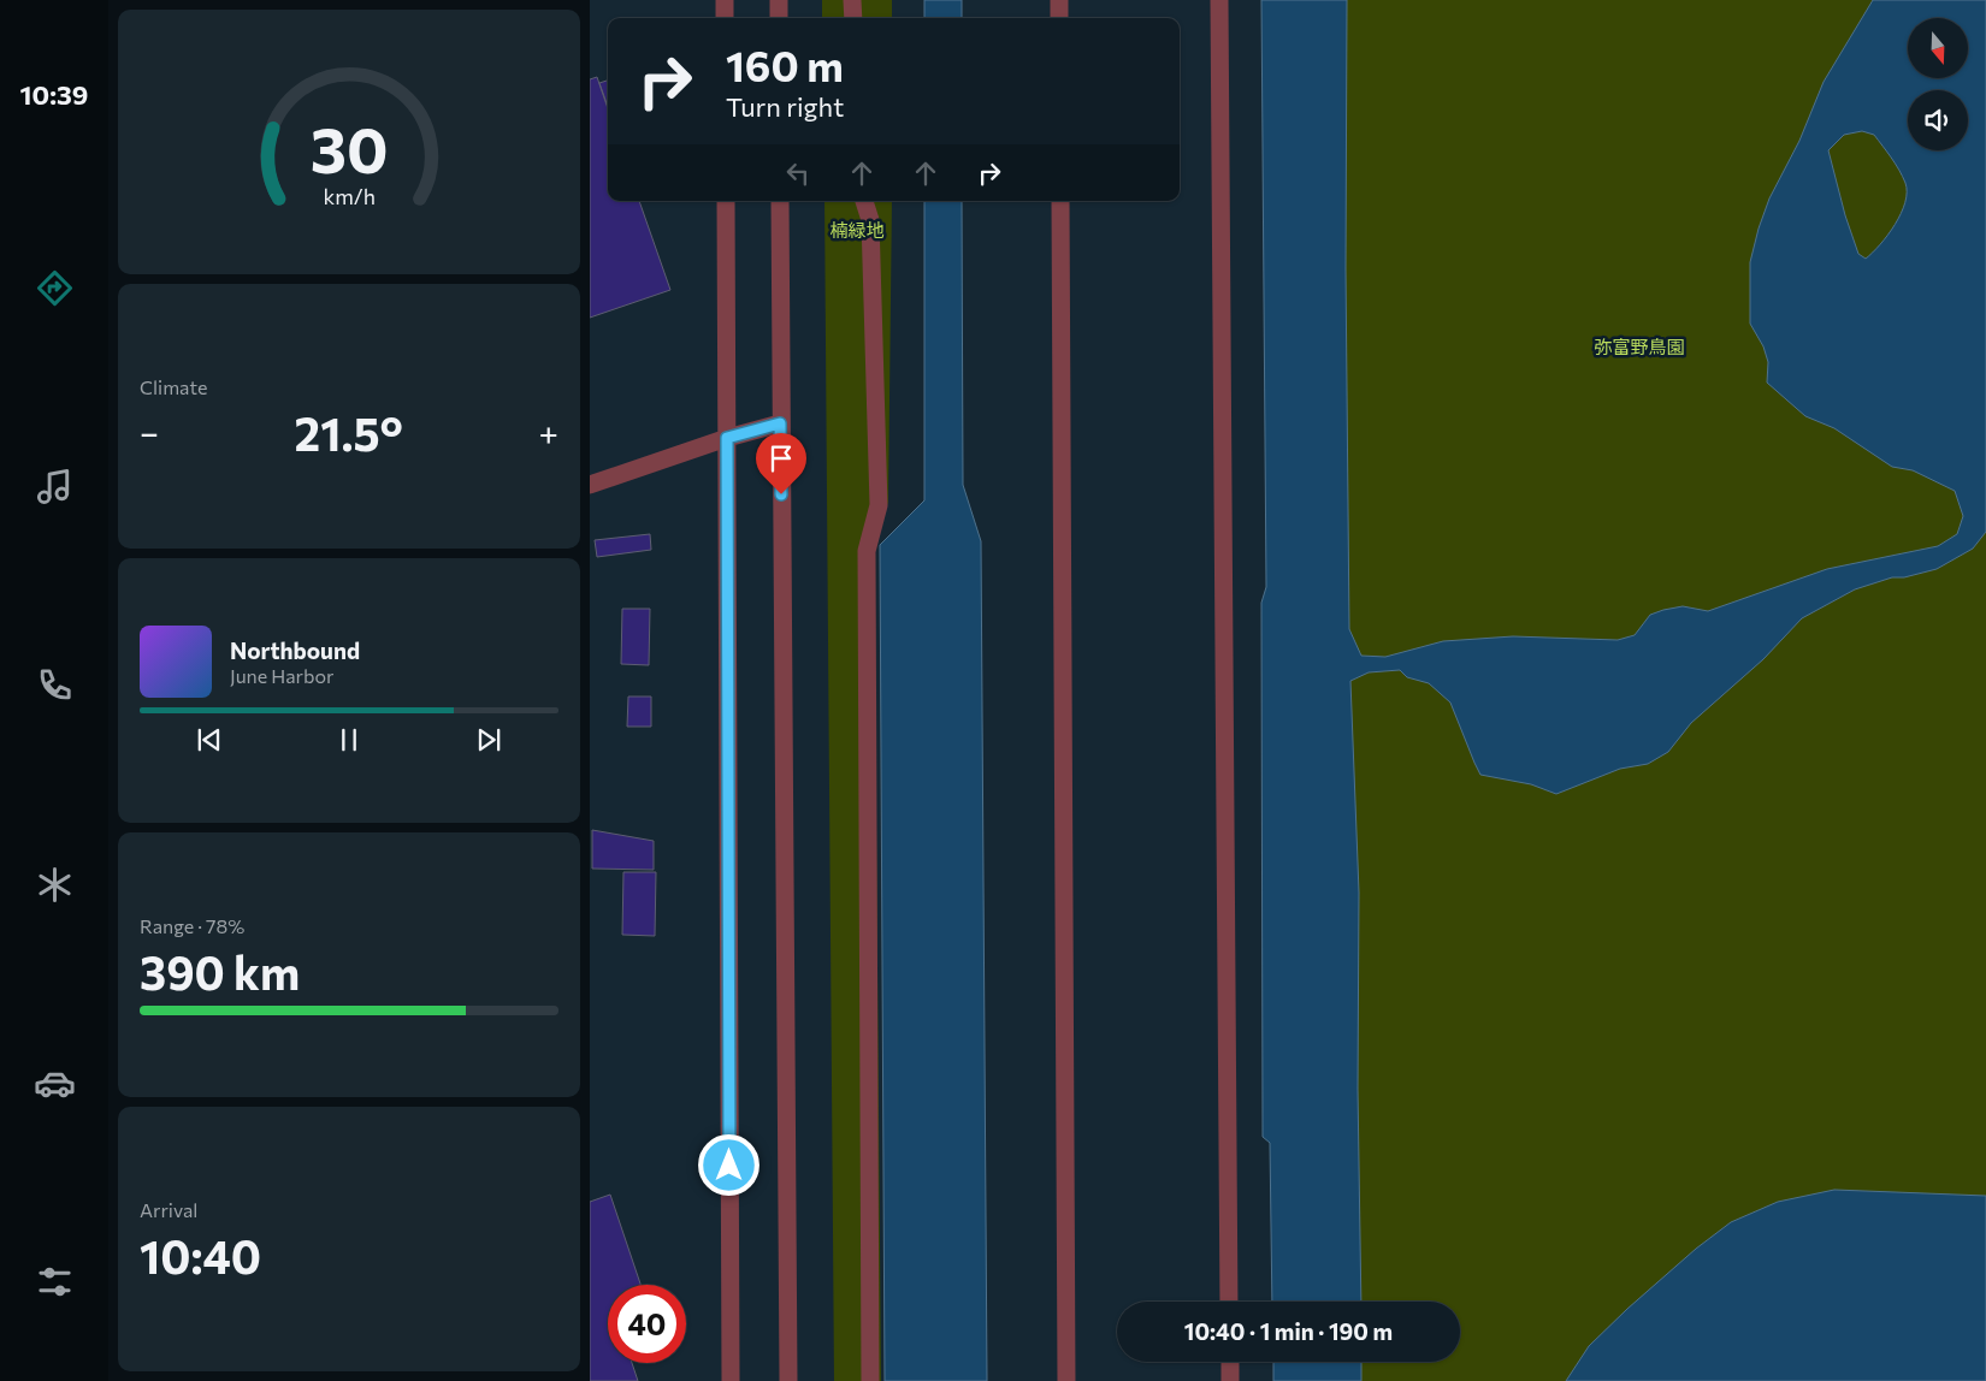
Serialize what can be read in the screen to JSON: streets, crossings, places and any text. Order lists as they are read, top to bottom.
{
  "parks": ["楠緑地", "弥富野鳥園"],
  "north": "bottom",
  "page": {
    "tabs": "10:39",
    "turn": ["160 m", "Turn right"],
    "tile": [
      "Climate",
      ["Range · 78%", "390 km"],
      ["Arrival", "10:40"]
    ],
    "heat": ["−", "21.5°", "+"],
    "song": ["Northbound", "June Harbor"],
    "limit": "40",
    "trip": "10:40 · 1 min · 190 m",
    "gauge": ["30", "km/h"]
  }
}
